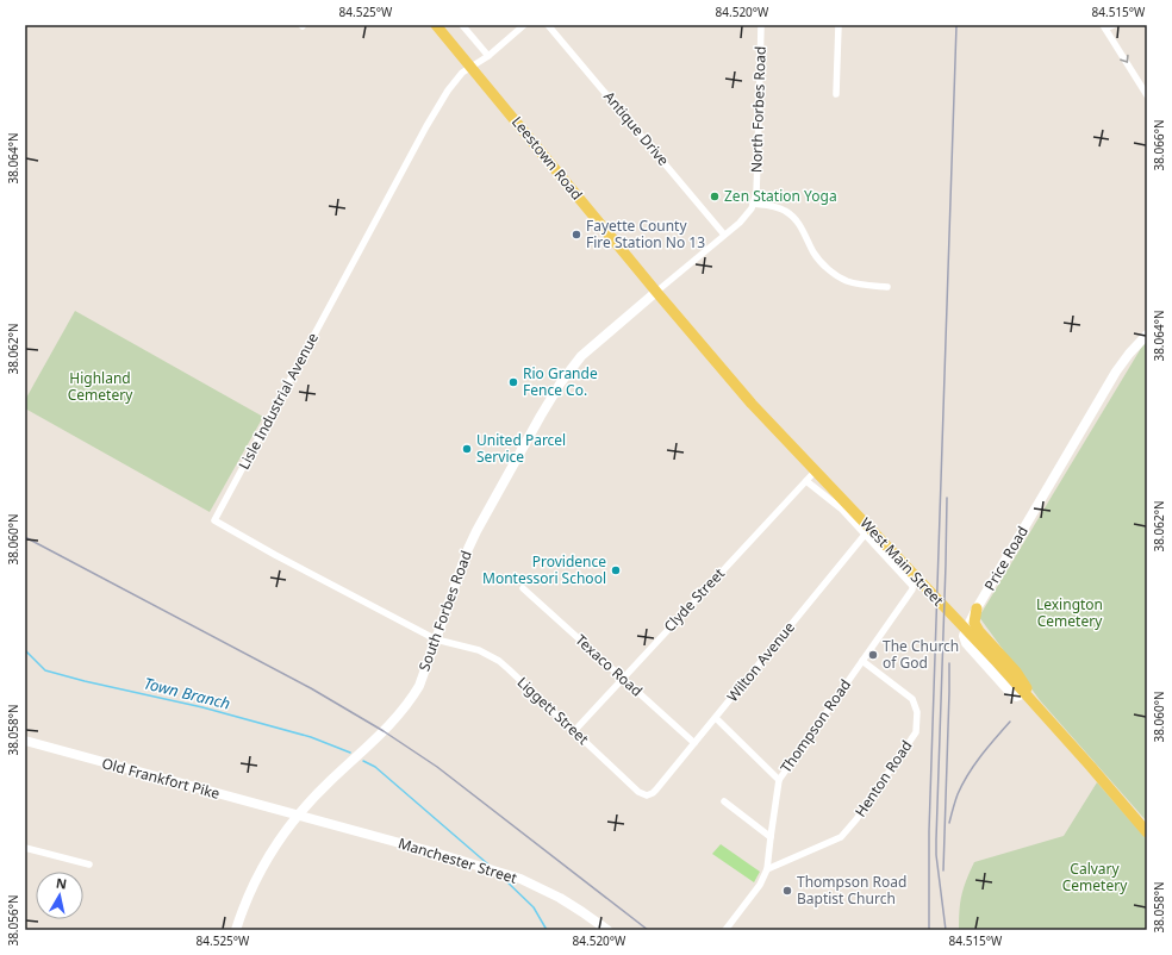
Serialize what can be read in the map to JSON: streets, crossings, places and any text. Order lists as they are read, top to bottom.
{
  "streets": {
    "main road": [
      "Leestown Road",
      "Price Road",
      "West Main Street",
      "South Forbes Road",
      "Old Frankfort Pike",
      "Manchester Street"
    ],
    "street": [
      "North Forbes Road",
      "Antique Drive",
      "Lisle Industrial Avenue",
      "Clyde Street",
      "Wilton Avenue",
      "Texaco Road",
      "Liggett Street",
      "Thompson Road",
      "Henton Road"
    ]
  },
  "crossings": [
    ["North Forbes Road", "Antique Drive"],
    ["North Forbes Road", "Leestown Road"],
    ["North Forbes Road", "West Main Street"],
    ["North Forbes Road", "South Forbes Road"],
    ["Leestown Road", "Lisle Industrial Avenue"],
    ["Leestown Road", "West Main Street"],
    ["Leestown Road", "South Forbes Road"],
    ["Lisle Industrial Avenue", "South Forbes Road"],
    ["Lisle Industrial Avenue", "Liggett Street"],
    ["Price Road", "West Main Street"],
    ["West Main Street", "Clyde Street"],
    ["West Main Street", "South Forbes Road"],
    ["West Main Street", "Wilton Avenue"],
    ["West Main Street", "Thompson Road"],
    ["Clyde Street", "Texaco Road"],
    ["Clyde Street", "Liggett Street"],
    ["South Forbes Road", "Liggett Street"],
    ["South Forbes Road", "Old Frankfort Pike"],
    ["South Forbes Road", "Manchester Street"],
    ["Wilton Avenue", "Texaco Road"],
    ["Wilton Avenue", "Liggett Street"],
    ["Wilton Avenue", "Thompson Road"],
    ["Thompson Road", "Henton Road"],
    ["Old Frankfort Pike", "Manchester Street"]
  ],
  "water": ["Town Branch"],
  "parks": ["Highland Cemetery", "Lexington Cemetery", "Calvary Cemetery"],
  "places": [
    "Zen Station Yoga",
    "Fayette County Fire Station No 13",
    "Rio Grande Fence Co.",
    "United Parcel Service",
    "Providence Montessori School",
    "The Church of God",
    "Thompson Road Baptist Church"
  ],
  "north": "top",
  "coordinates": [
    "84.525°W",
    "84.520°W",
    "84.515°W",
    "38.066°N",
    "38.064°N",
    "38.062°N",
    "38.060°N",
    "38.058°N",
    "38.056°N"
  ]
}
